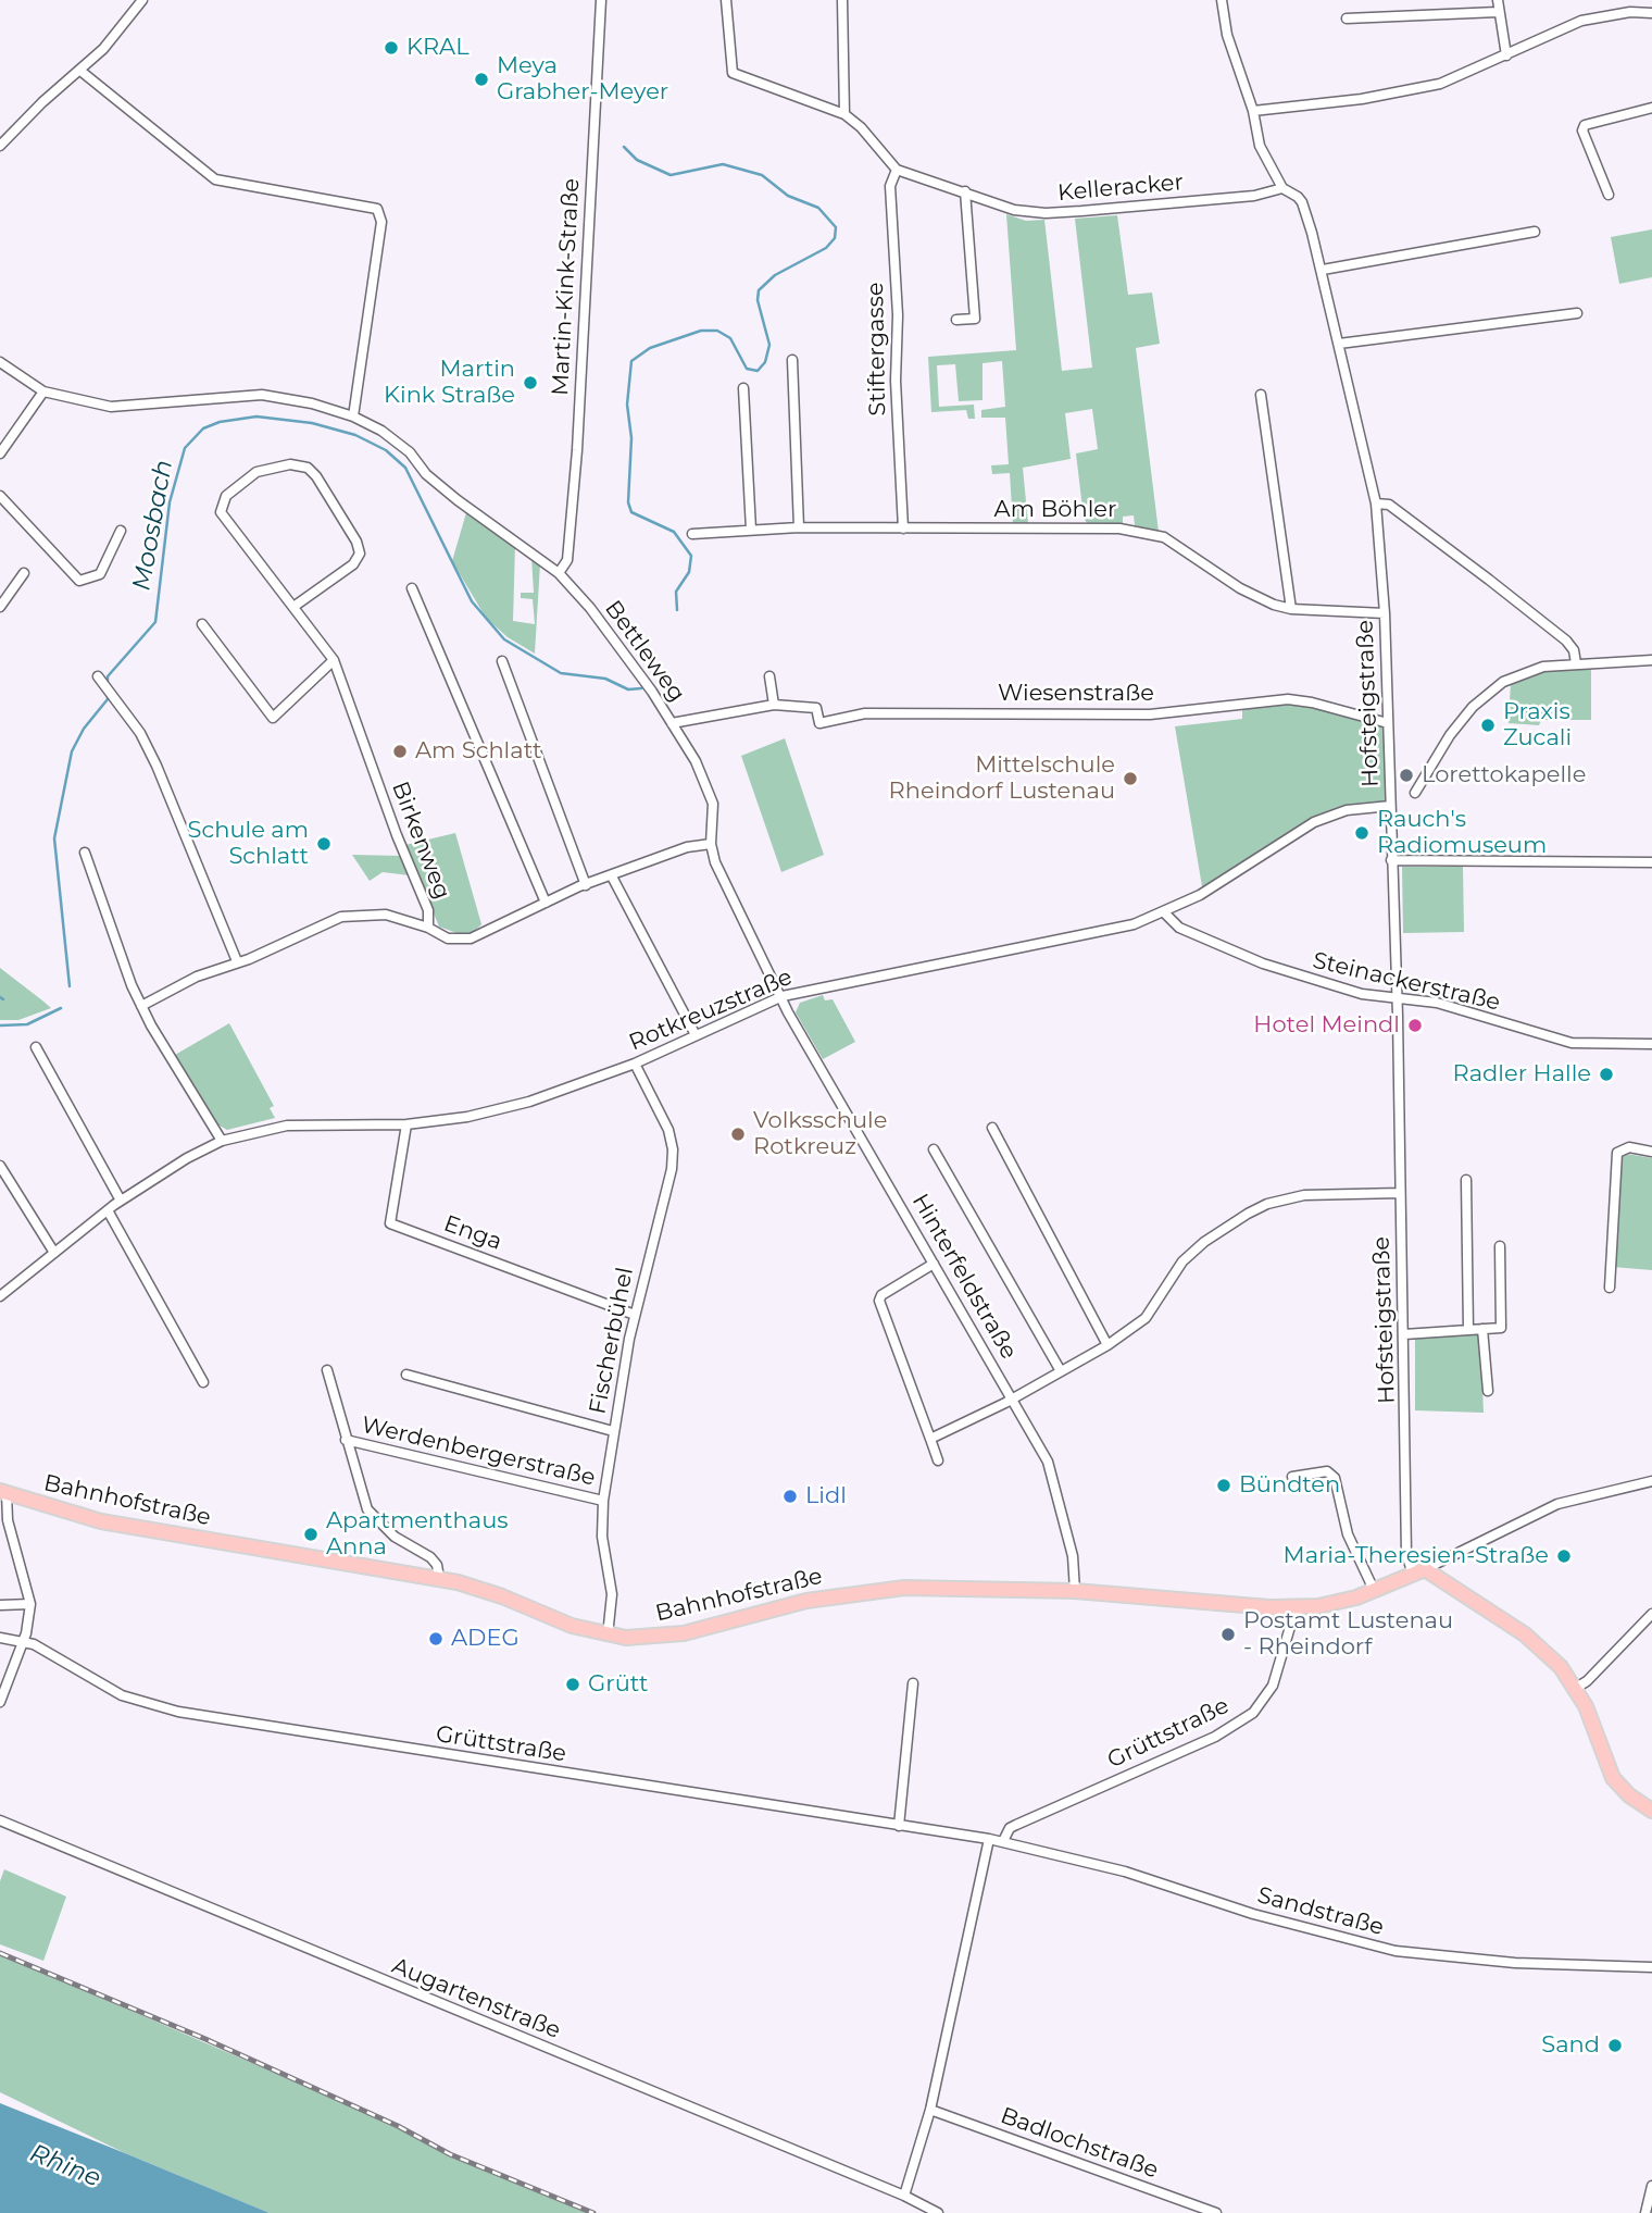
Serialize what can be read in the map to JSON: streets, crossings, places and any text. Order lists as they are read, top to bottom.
{
  "streets": {
    "main road": ["Bahnhofstraße"],
    "street": [
      "Kelleracker",
      "Martin-Kink-Straße",
      "Stiftergasse",
      "Am Böhler",
      "Bettleweg",
      "Wiesenstraße",
      "Hofsteigstraße",
      "Birkenweg",
      "Steinackerstraße",
      "Rotkreuzstraße",
      "Enga",
      "Hinterfeldstraße",
      "Fischerbühel",
      "Werdenbergerstraße",
      "Grüttstraße",
      "Sandstraße",
      "Augartenstraße",
      "Badlochstraße"
    ]
  },
  "crossings": [
    ["Kelleracker", "Stiftergasse"],
    ["Kelleracker", "Hofsteigstraße"],
    ["Martin-Kink-Straße", "Bettleweg"],
    ["Stiftergasse", "Am Böhler"],
    ["Am Böhler", "Hofsteigstraße"],
    ["Bettleweg", "Wiesenstraße"],
    ["Bettleweg", "Rotkreuzstraße"],
    ["Bettleweg", "Hinterfeldstraße"],
    ["Wiesenstraße", "Hofsteigstraße"],
    ["Hofsteigstraße", "Steinackerstraße"],
    ["Hofsteigstraße", "Rotkreuzstraße"],
    ["Hofsteigstraße", "Bahnhofstraße"],
    ["Steinackerstraße", "Rotkreuzstraße"],
    ["Rotkreuzstraße", "Enga"],
    ["Rotkreuzstraße", "Hinterfeldstraße"],
    ["Rotkreuzstraße", "Fischerbühel"],
    ["Enga", "Fischerbühel"],
    ["Hinterfeldstraße", "Bahnhofstraße"],
    ["Fischerbühel", "Werdenbergerstraße"],
    ["Fischerbühel", "Bahnhofstraße"],
    ["Werdenbergerstraße", "Bahnhofstraße"],
    ["Bahnhofstraße", "Grüttstraße"],
    ["Grüttstraße", "Sandstraße"]
  ],
  "water": ["Moosbach", "Rhine"],
  "places": [
    "KRAL",
    "Meya Grabher-Meyer",
    "Martin Kink Straße",
    "Praxis Zucali",
    "Am Schlatt",
    "Lorettokapelle",
    "Mittelschule Rheindorf Lustenau",
    "Rauch's Radiomuseum",
    "Schule am Schlatt",
    "Hotel Meindl",
    "Radler Halle",
    "Volksschule Rotkreuz",
    "Bündten",
    "Lidl",
    "Apartmenthaus Anna",
    "Maria-Theresien-Straße",
    "Postamt Lustenau - Rheindorf",
    "ADEG",
    "Grütt",
    "Sand"
  ]
}
